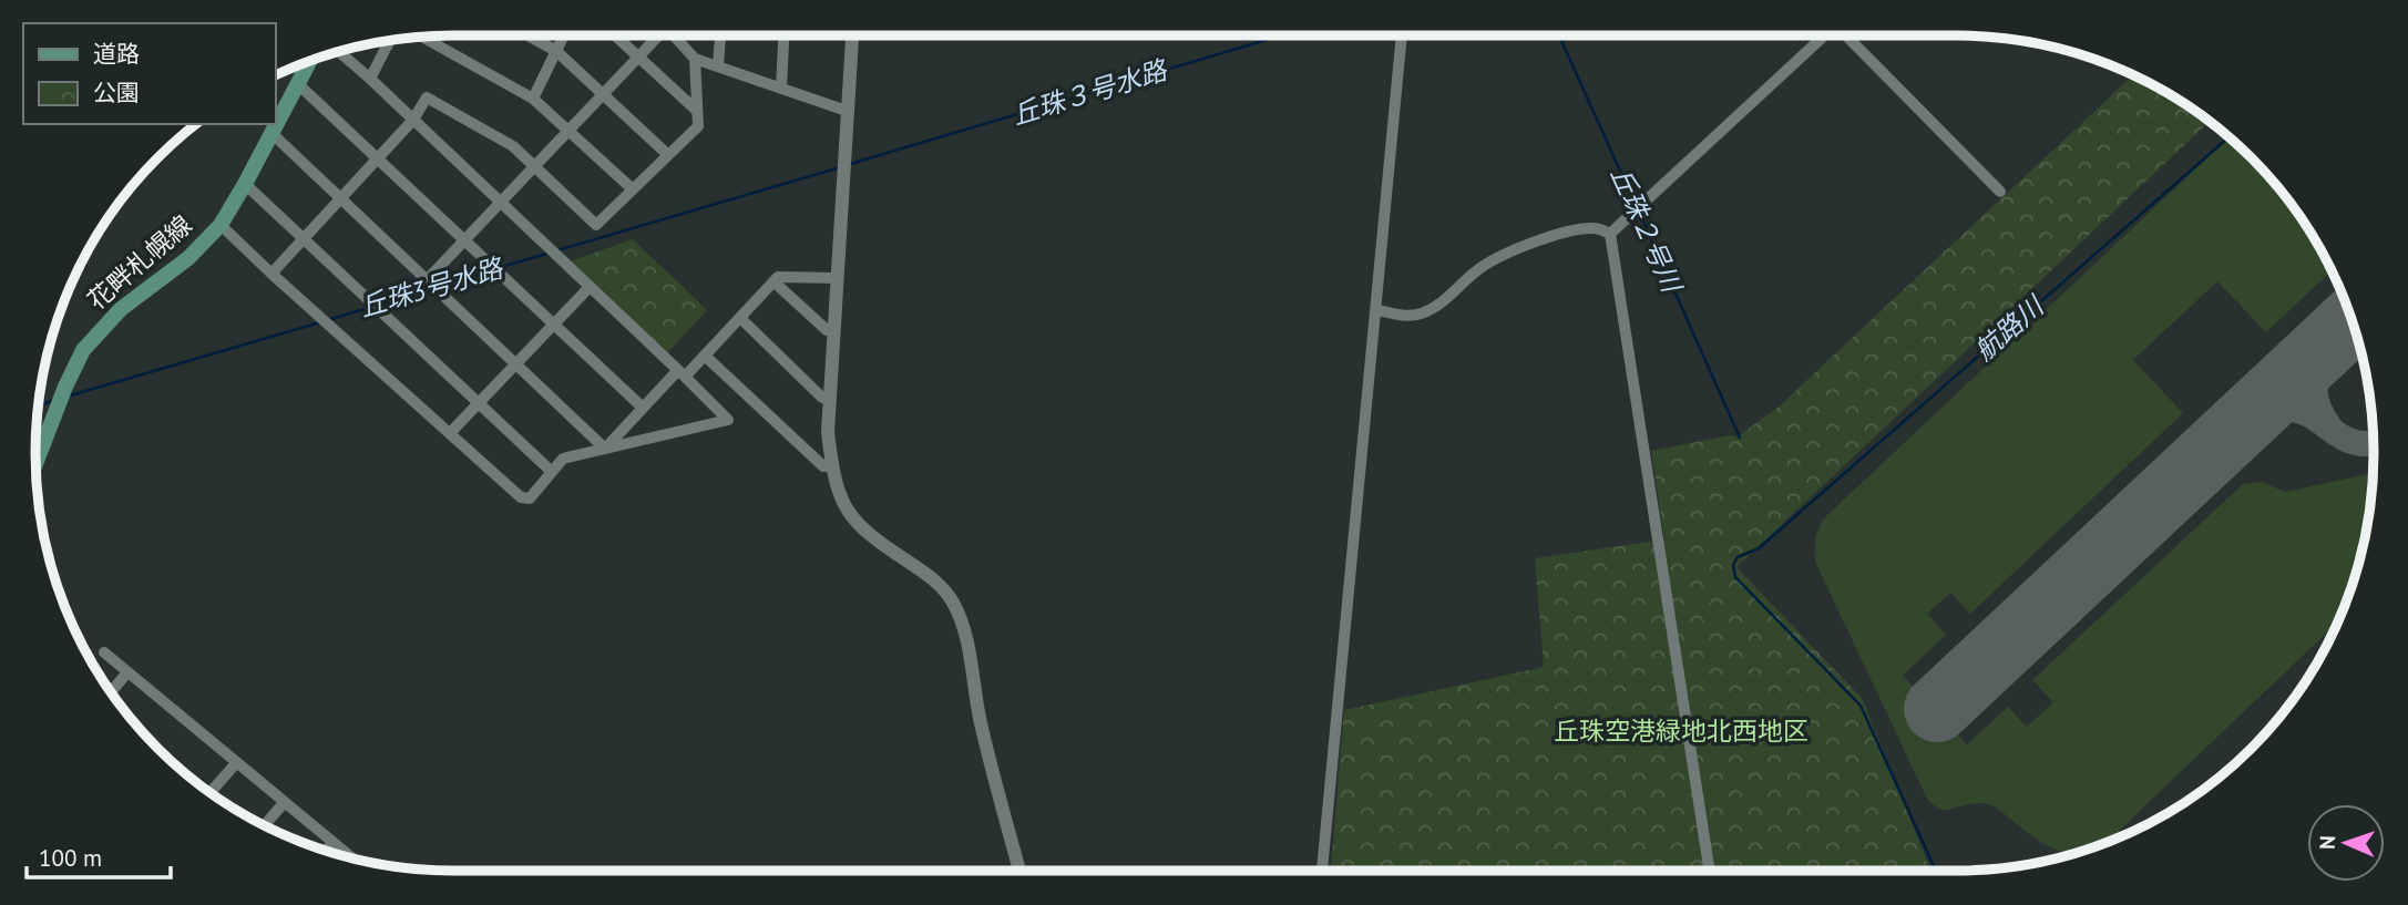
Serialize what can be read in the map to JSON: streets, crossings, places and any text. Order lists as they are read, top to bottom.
{
  "streets": {
    "main road": ["花畔札幌線"]
  },
  "water": [
    "丘珠３号水路",
    "丘珠２号川",
    "丘珠3号水路",
    "航路川"
  ],
  "parks": ["丘珠空港緑地北西地区"],
  "legend": ["道路", "公園"],
  "scale_bar": "100 m",
  "north": "left"
}
